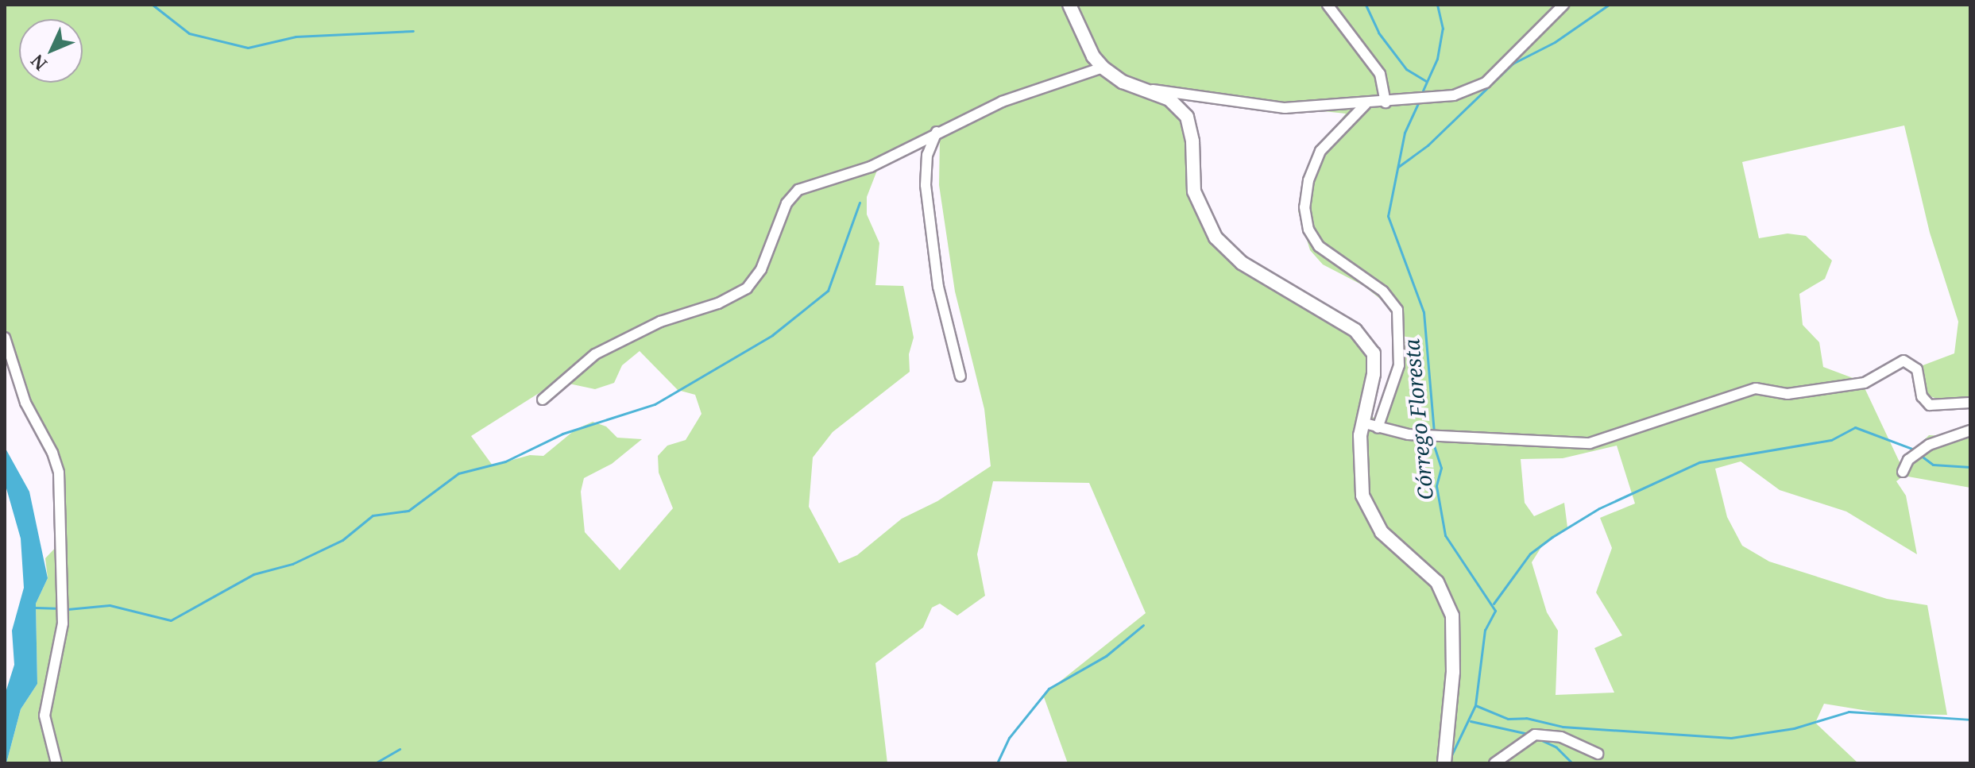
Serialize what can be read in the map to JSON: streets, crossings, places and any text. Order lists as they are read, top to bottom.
{
  "water": ["Córrego Floresta"],
  "north": "bottom left"
}
